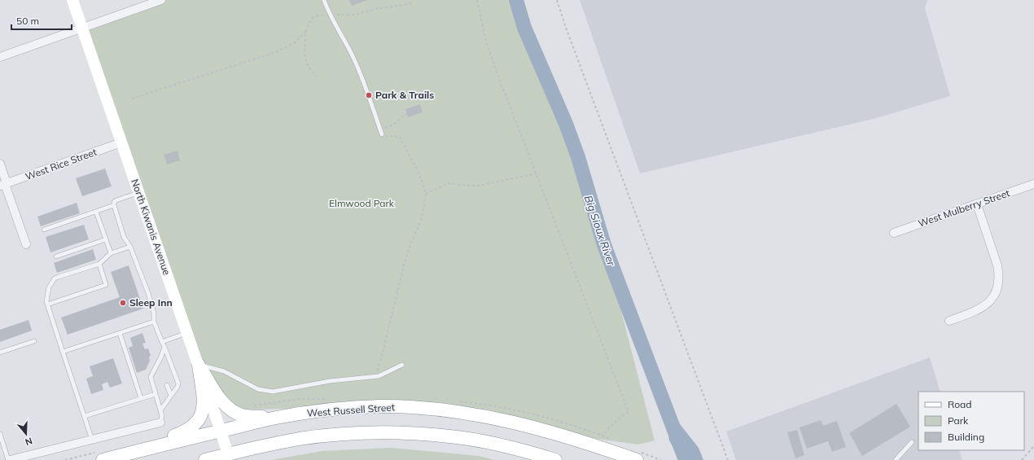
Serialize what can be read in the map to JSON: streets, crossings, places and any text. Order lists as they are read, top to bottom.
{
  "streets": {
    "highway": ["West Russell Street"],
    "main road": ["North Kiwanis Avenue"],
    "street": ["West Rice Street", "West Mulberry Street"]
  },
  "crossings": [
    ["West Rice Street", "North Kiwanis Avenue"],
    ["North Kiwanis Avenue", "West Russell Street"]
  ],
  "water": ["Big Sioux River"],
  "parks": ["Elmwood Park"],
  "places": ["Park & Trails", "Sleep Inn"],
  "legend": ["Road", "Park", "Building"],
  "scale_bar": "50 m",
  "north": "bottom"
}
